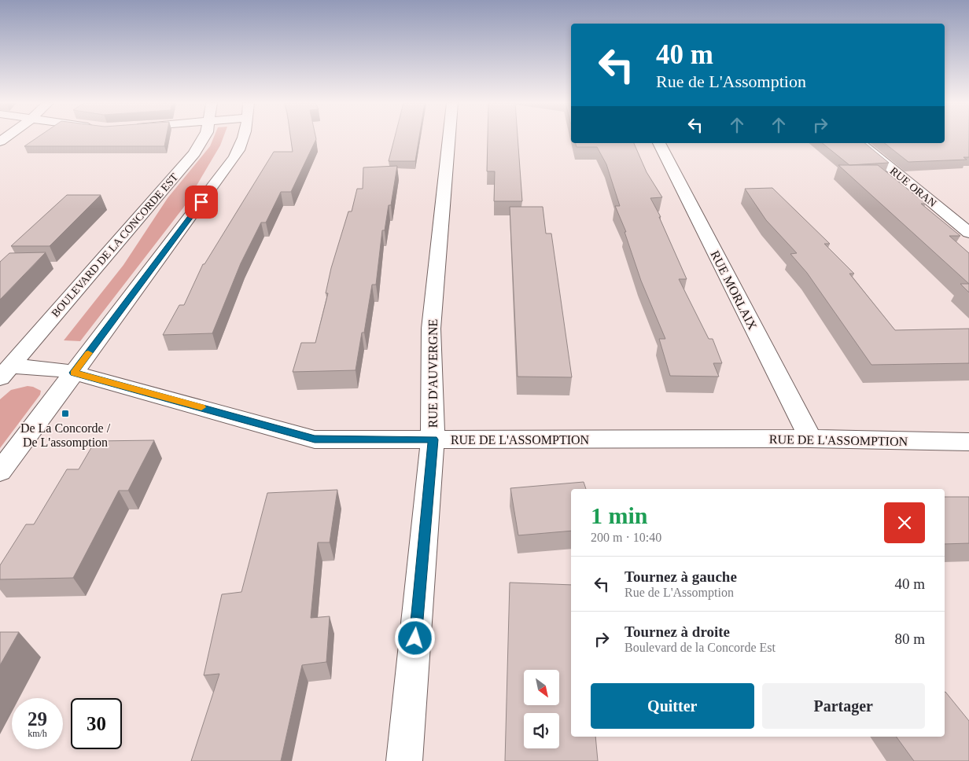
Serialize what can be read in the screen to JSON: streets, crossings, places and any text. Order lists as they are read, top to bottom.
{
  "streets": {
    "street": [
      "RUE ORAN",
      "BOULEVARD DE LA CONCORDE EST",
      "RUE MORLAIX",
      "RUE D'AUVERGNE",
      "RUE DE L'ASSOMPTION"
    ]
  },
  "crossings": [
    ["BOULEVARD DE LA CONCORDE EST", "RUE DE L'ASSOMPTION"],
    ["RUE MORLAIX", "RUE DE L'ASSOMPTION"],
    ["RUE D'AUVERGNE", "RUE DE L'ASSOMPTION"]
  ],
  "places": {
    "transit": ["De La Concorde / De L'assomption"]
  },
  "north": "bottom right",
  "page": {
    "turn": ["40 m", "Rue de L'Assomption"],
    "heading": ["1 min", "200 m · 10:40"],
    "list": [
      {
        "name": "Tournez à gauche",
        "note": "Rue de L'Assomption",
        "value": "40 m"
      },
      {
        "name": "Tournez à droite",
        "note": "Boulevard de la Concorde Est",
        "value": "80 m"
      }
    ],
    "buttons": ["Quitter", "Partager"],
    "speed": "29 km/h",
    "limit": "30"
  }
}
